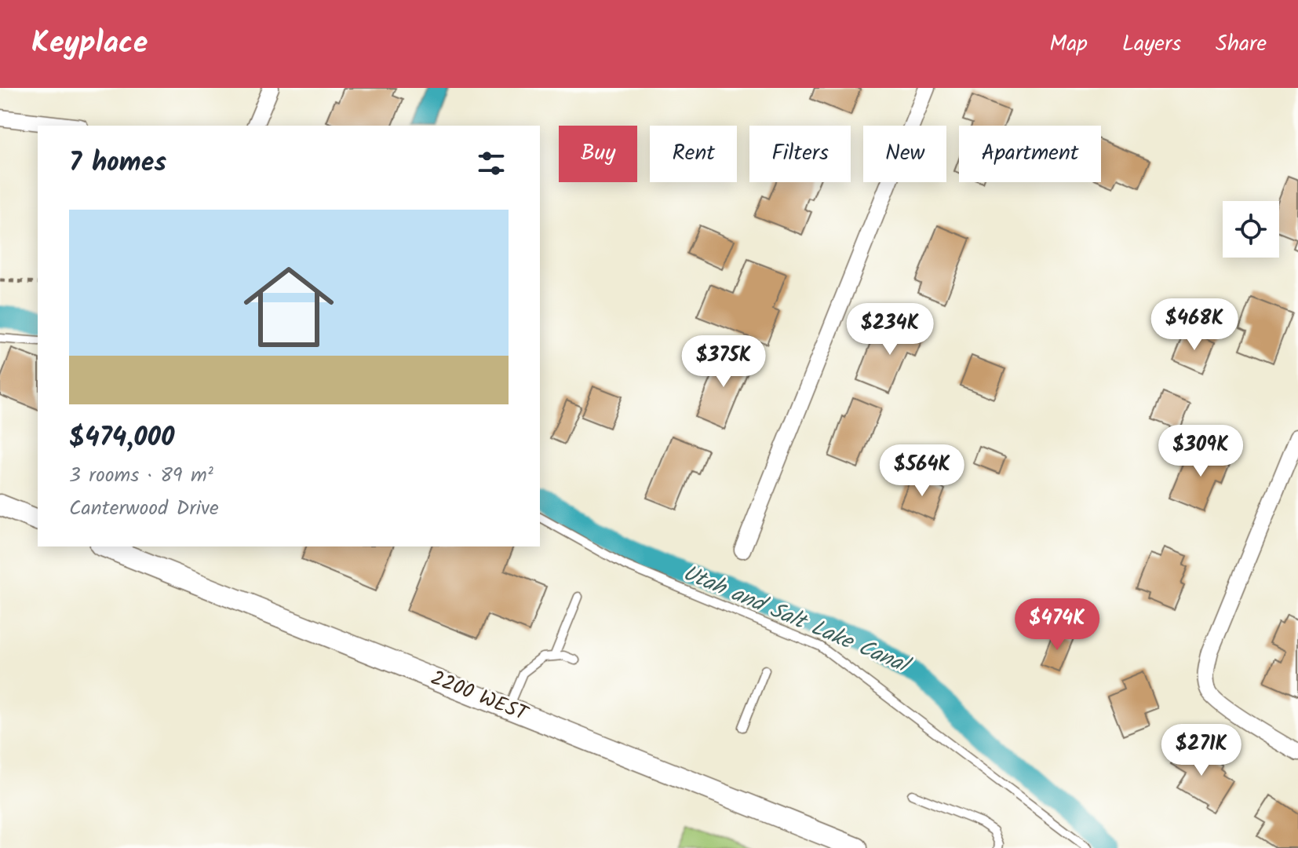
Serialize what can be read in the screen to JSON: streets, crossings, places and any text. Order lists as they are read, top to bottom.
{
  "streets": {
    "street": ["2200 WEST"]
  },
  "water": ["Utah and Salt Lake Canal"],
  "page": {
    "header": "Keyplace",
    "nav": ["Map", "Layers", "Share"],
    "chip": [
      "Buy",
      "Rent",
      "Filters",
      "New",
      "Apartment"
    ],
    "heading": "7 homes",
    "list": [
      {
        "name": "$474,000",
        "note": "3 rooms · 89 m² · Canterwood Drive"
      }
    ],
    "price": [
      "$468K",
      "$234K",
      "$375K",
      "$309K",
      "$564K",
      "$474K",
      "$271K"
    ]
  }
}
